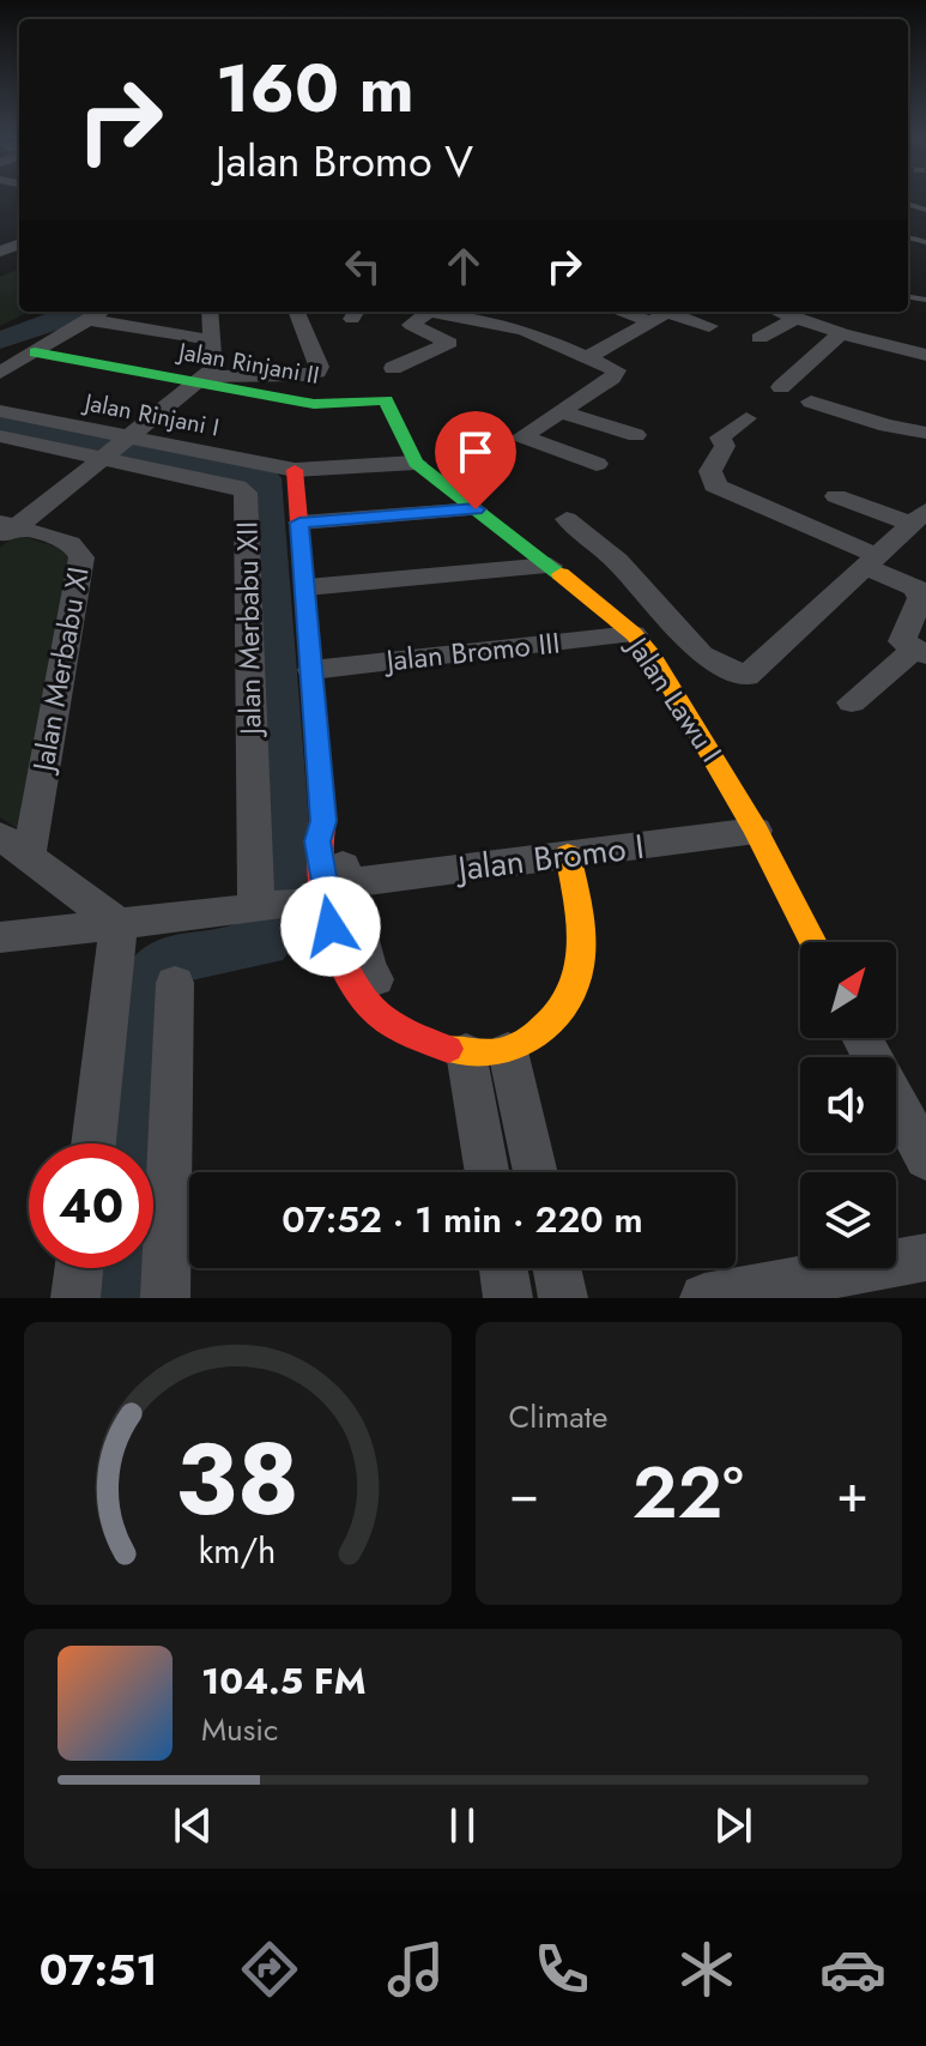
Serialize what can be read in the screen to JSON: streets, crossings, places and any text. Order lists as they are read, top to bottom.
{
  "streets": {
    "street": [
      "Jalan Rinjani II",
      "Jalan Rinjani I",
      "Jalan Merbabu XII",
      "Jalan Bromo III",
      "Jalan Merbabu XI",
      "Jalan Lawu I",
      "Jalan Bromo I"
    ]
  },
  "crossings": [
    ["Jalan Rinjani II", "Jalan Rinjani I"],
    ["Jalan Rinjani II", "Jalan Lawu I"],
    ["Jalan Rinjani I", "Jalan Merbabu XII"],
    ["Jalan Rinjani I", "Jalan Lawu I"],
    ["Jalan Merbabu XII", "Jalan Bromo I"],
    ["Jalan Bromo III", "Jalan Lawu I"],
    ["Jalan Lawu I", "Jalan Bromo I"]
  ],
  "north": "top right",
  "page": {
    "turn": ["160 m", "Jalan Bromo V"],
    "limit": "40",
    "trip": "07:52 · 1 min · 220 m",
    "tile": "Climate",
    "heat": ["−", "22°", "+"],
    "song": ["104.5 FM", "Music"],
    "tabs": "07:51",
    "gauge": ["38", "km/h"]
  }
}
